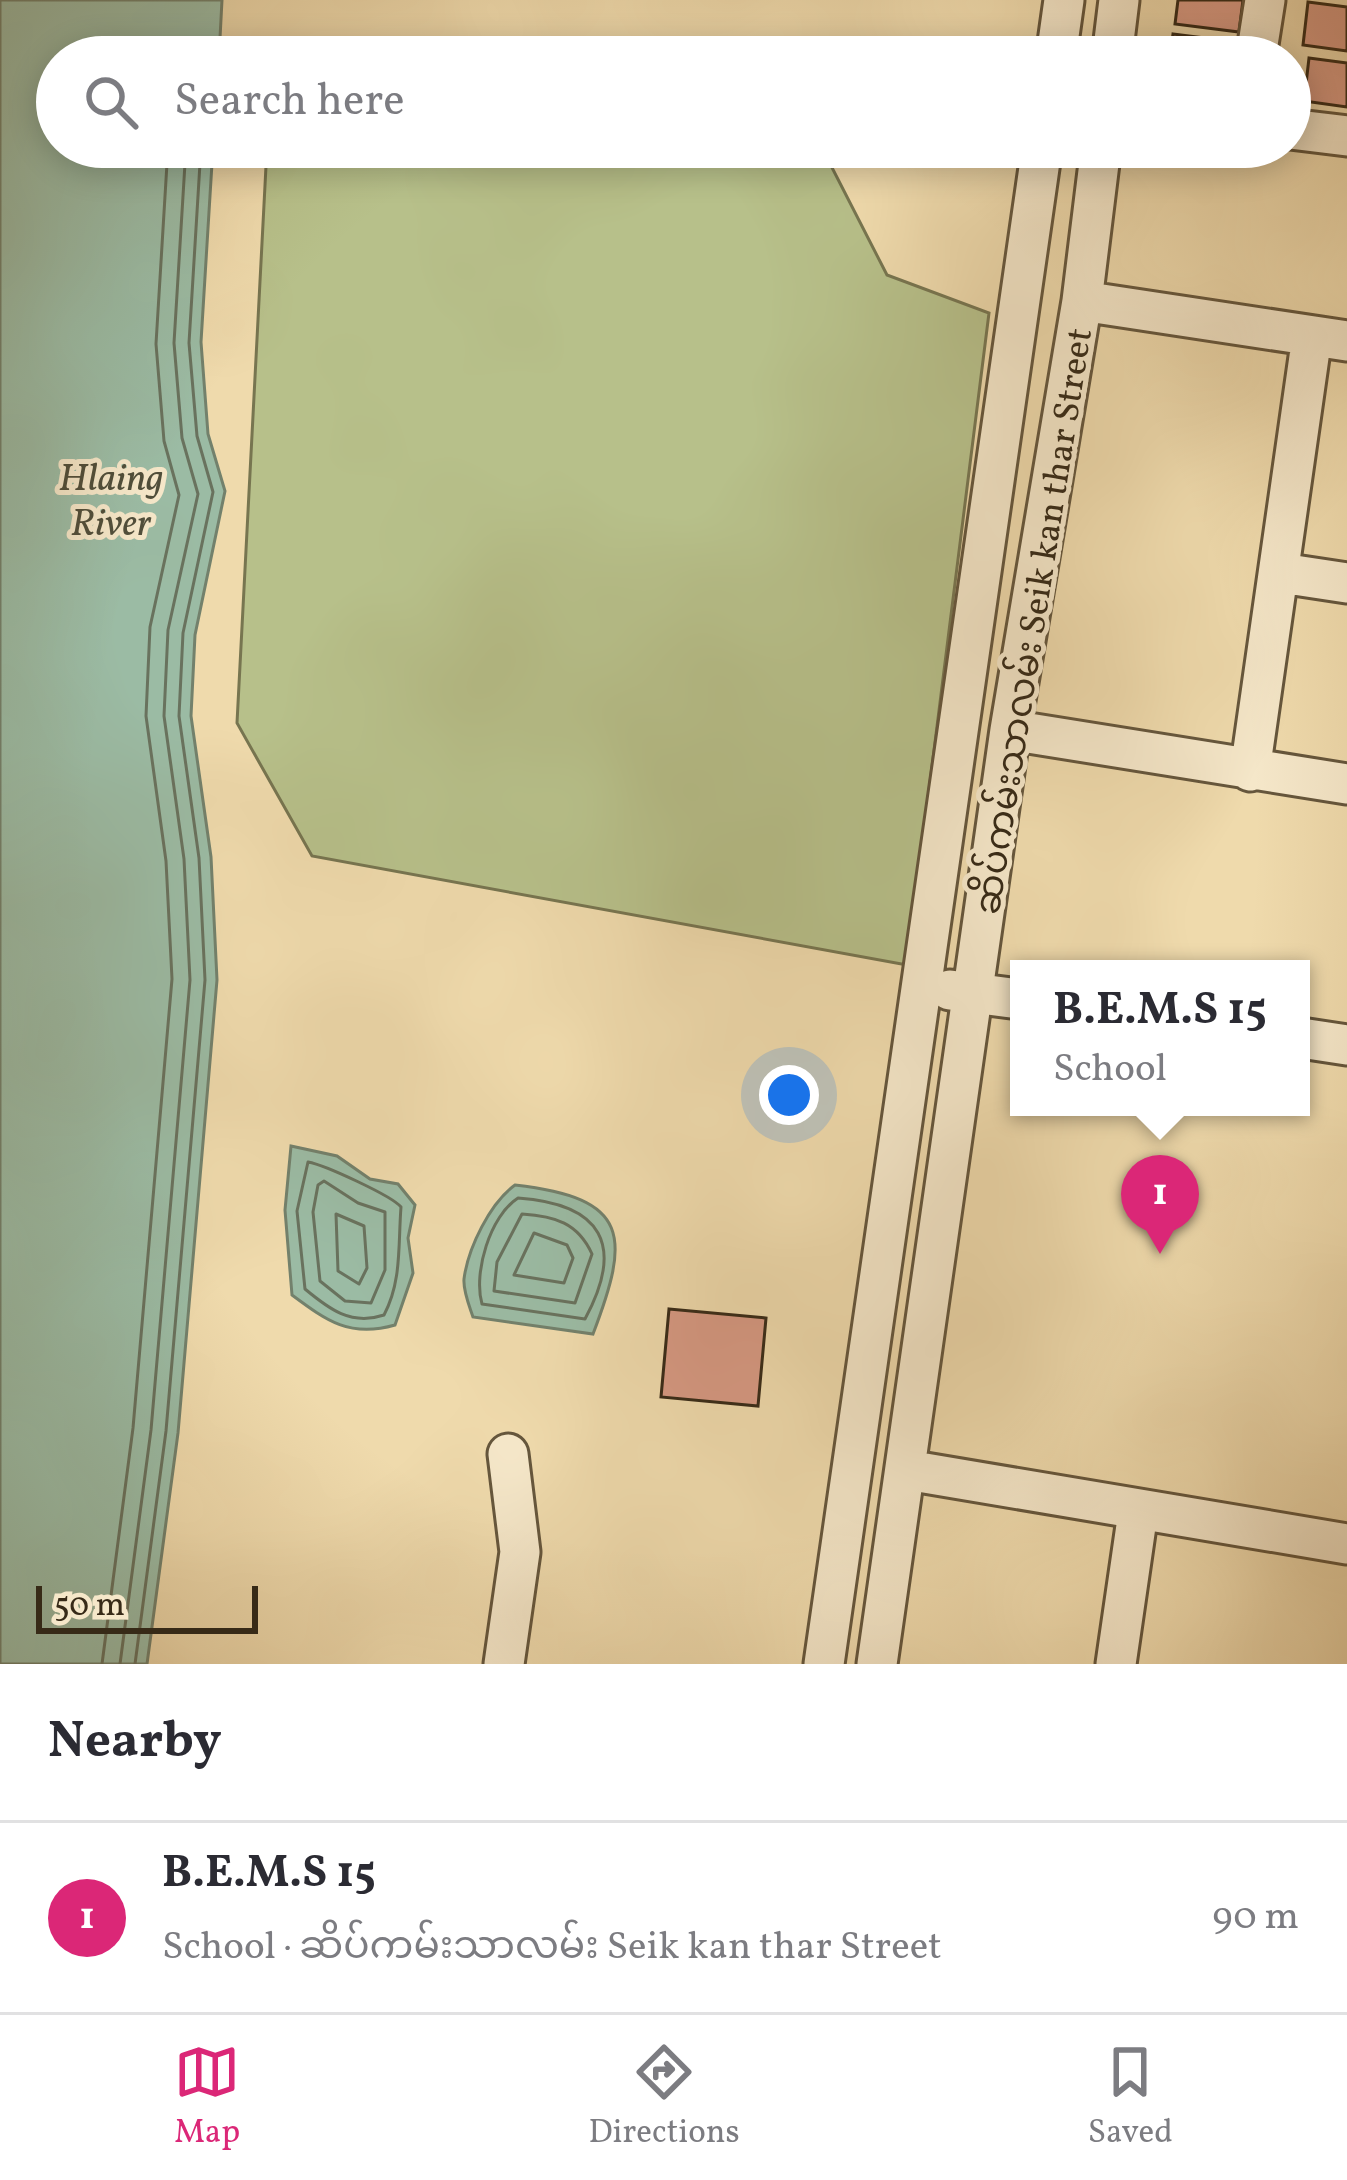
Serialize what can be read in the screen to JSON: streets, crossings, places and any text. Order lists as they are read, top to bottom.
{
  "streets": {
    "street": ["ဆိပ်ကမ်းသာလမ်း Seik kan thar Street"]
  },
  "water": ["Hlaing River"],
  "scale_bar": "50 m",
  "page": {
    "search": "Search here",
    "popup": ["B.E.M.S 15", "School"],
    "pins": "1",
    "scale": "50 m",
    "heading": "Nearby",
    "list": [
      {
        "mark": "1",
        "name": "B.E.M.S 15",
        "note": "School · ဆိပ်ကမ်းသာလမ်း Seik kan thar Street",
        "value": "90 m"
      }
    ],
    "nav": ["Map", "Directions", "Saved"]
  }
}
